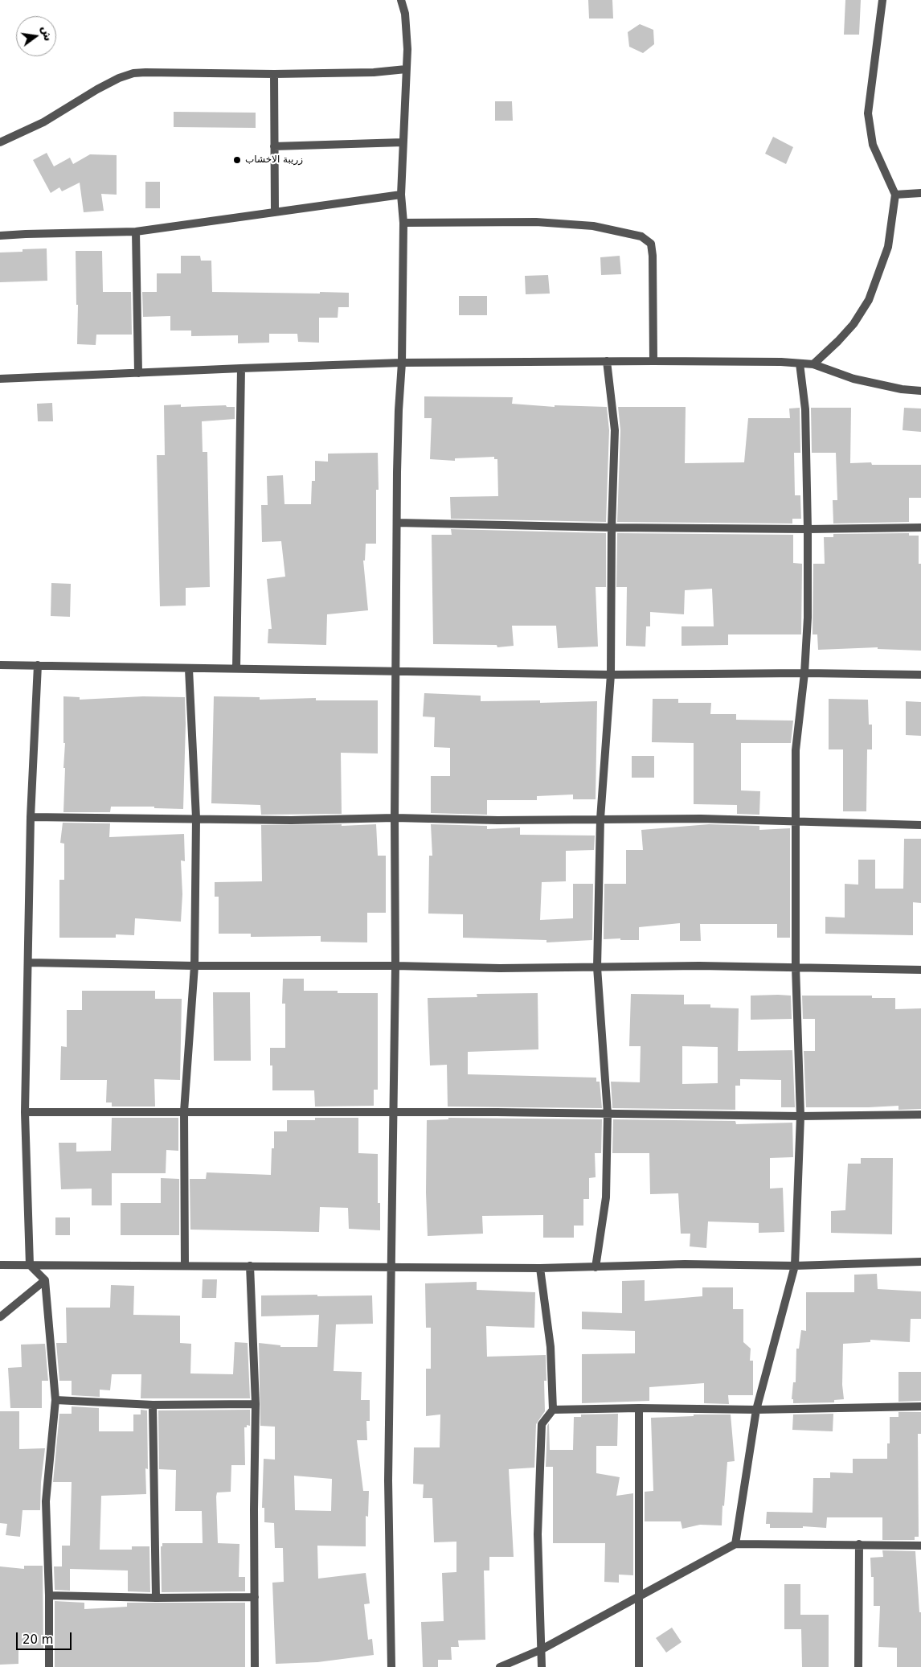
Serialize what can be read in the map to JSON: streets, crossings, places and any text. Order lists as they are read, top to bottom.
{
  "places": ["زريبة الاخشاب"],
  "scale_bar": "20 m",
  "north": "right"
}
